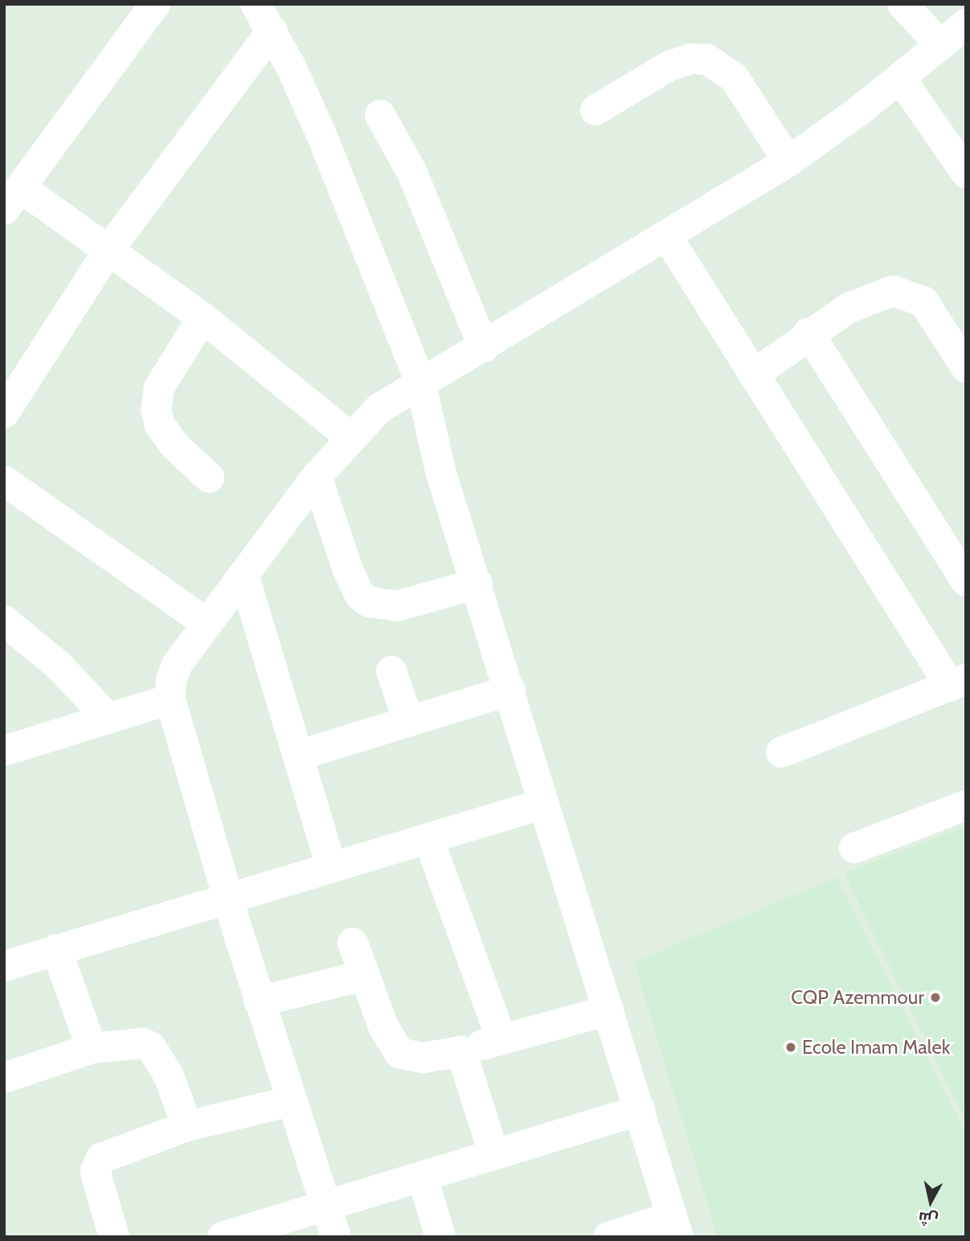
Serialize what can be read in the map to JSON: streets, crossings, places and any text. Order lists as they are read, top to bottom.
{
  "places": ["CQP Azemmour", "Ecole Imam Malek"],
  "north": "bottom"
}
